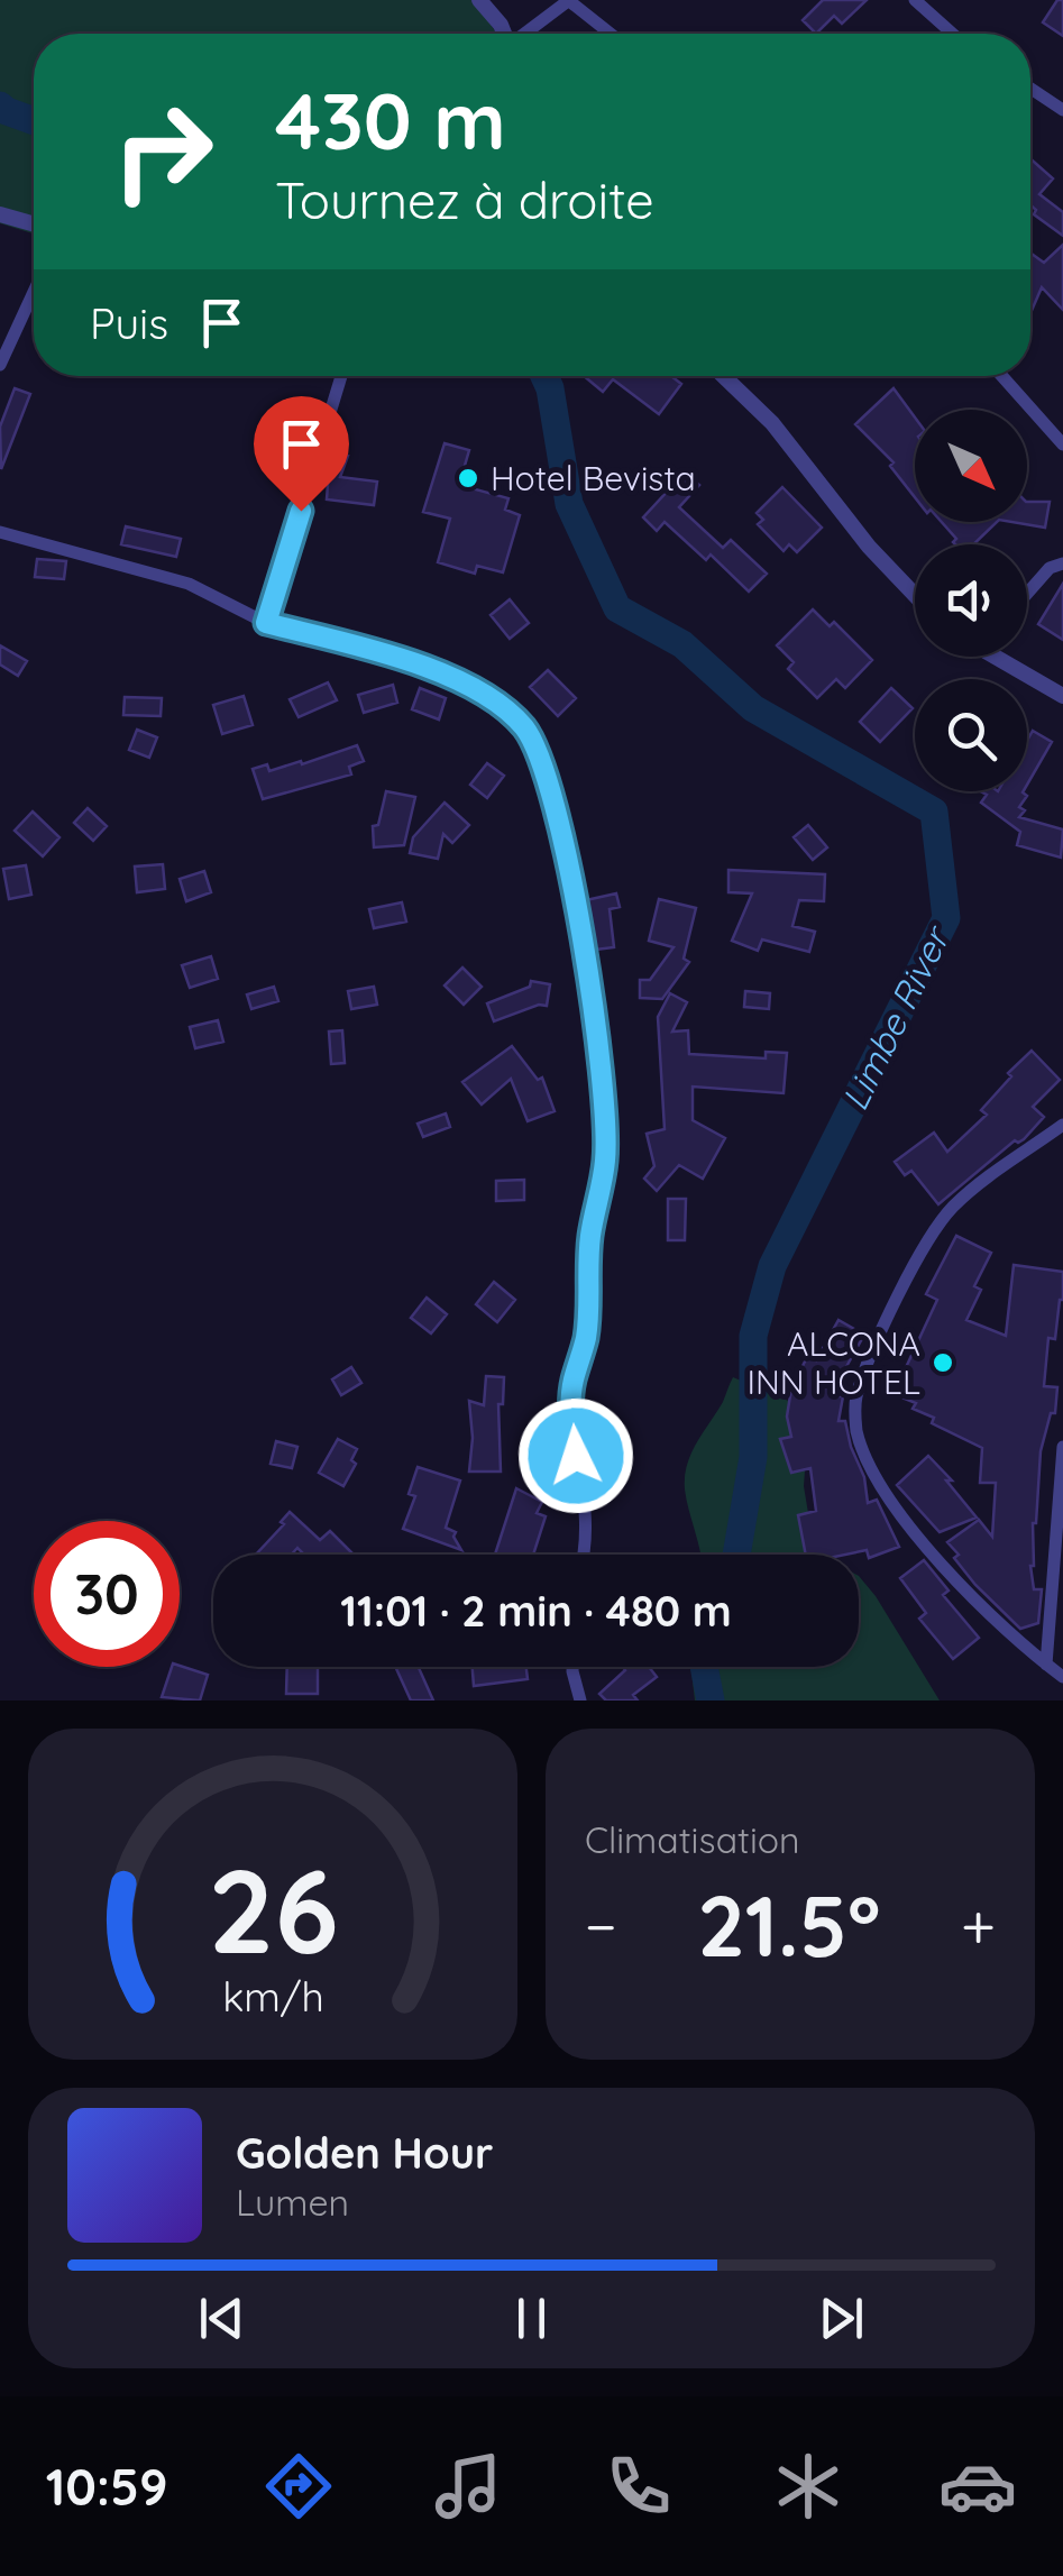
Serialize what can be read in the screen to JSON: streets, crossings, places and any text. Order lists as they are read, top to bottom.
{
  "water": ["Limbe River"],
  "places": ["Hotel Bevista", "ALCONA INN HOTEL"],
  "north": "bottom right",
  "page": {
    "turn": ["430 m", "Tournez à droite"],
    "then": "Puis",
    "limit": "30",
    "trip": "11:01 · 2 min · 480 m",
    "tile": "Climatisation",
    "heat": ["−", "21.5°", "+"],
    "song": ["Golden Hour", "Lumen"],
    "tabs": "10:59",
    "gauge": ["26", "km/h"]
  }
}
